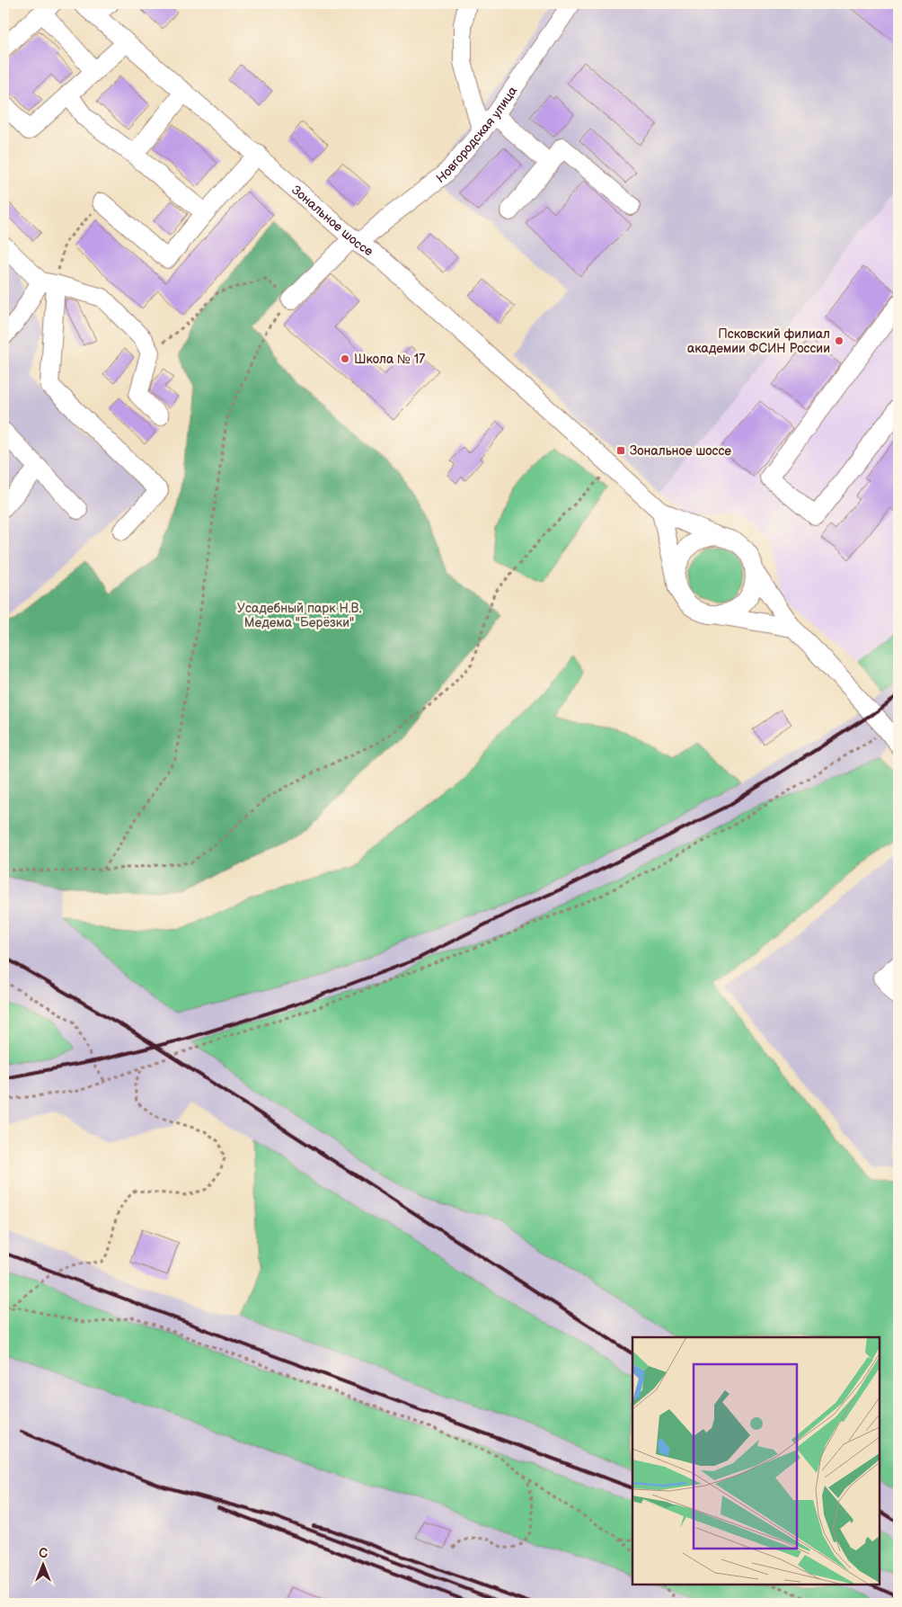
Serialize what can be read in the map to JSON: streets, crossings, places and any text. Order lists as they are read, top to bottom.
{
  "streets": {
    "street": ["Новгородская улица", "Зональное шоссе"]
  },
  "crossings": [
    ["Новгородская улица", "Зональное шоссе"]
  ],
  "parks": ["Усадебный парк Н.В. Медема \"Берёзки\""],
  "places": {
    "other": ["Псковский филиал академии ФСИН России", "Школа № 17"],
    "transit": ["Зональное шоссе"]
  },
  "north": "top"
}
